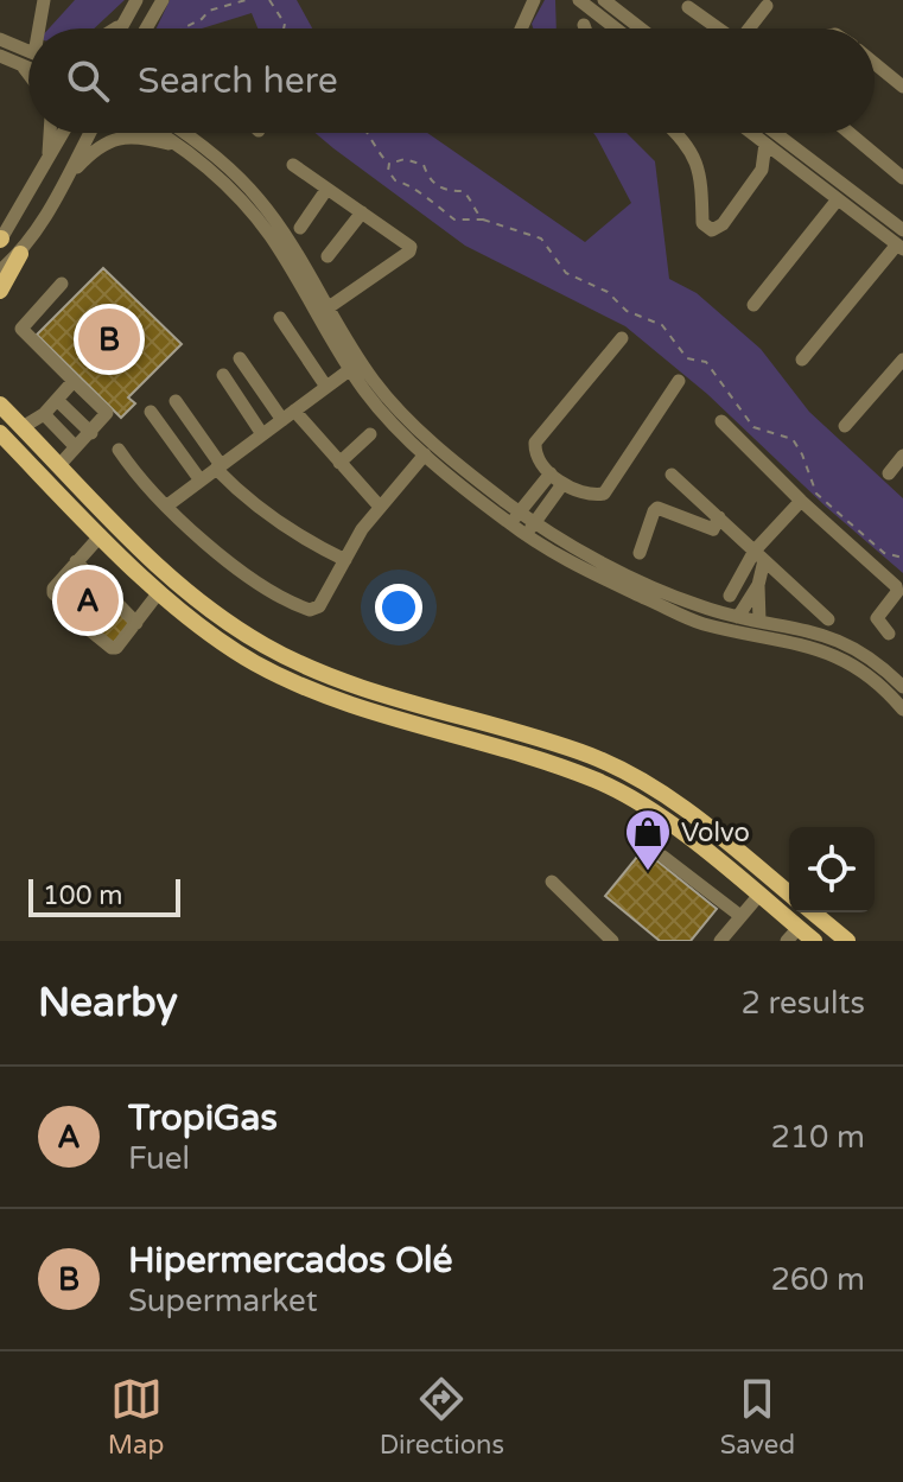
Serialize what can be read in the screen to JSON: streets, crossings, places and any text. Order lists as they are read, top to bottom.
{
  "places": {
    "shop": ["Volvo"]
  },
  "scale_bar": "100 m",
  "page": {
    "search": "Search here",
    "pins": ["B", "A"],
    "scale": "100 m",
    "heading": ["Nearby", "2 results"],
    "list": [
      {
        "mark": "A",
        "name": "TropiGas",
        "note": "Fuel",
        "value": "210 m"
      },
      {
        "mark": "B",
        "name": "Hipermercados Olé",
        "note": "Supermarket",
        "value": "260 m"
      }
    ],
    "nav": ["Map", "Directions", "Saved"]
  }
}
